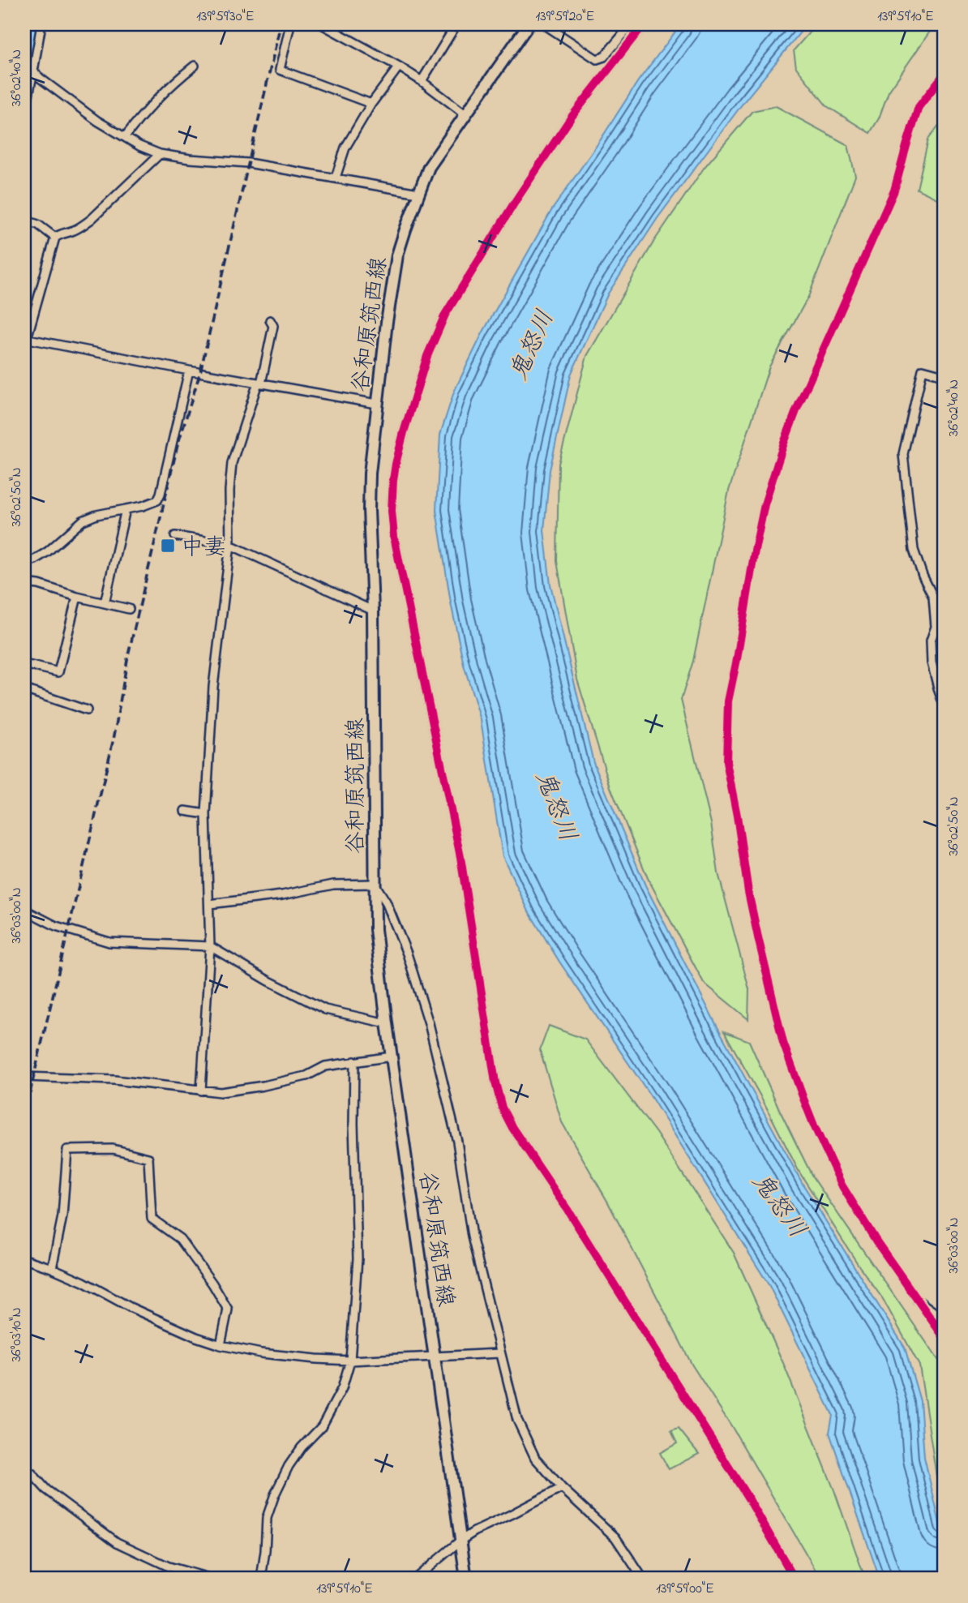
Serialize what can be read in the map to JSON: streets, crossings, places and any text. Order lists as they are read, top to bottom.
{
  "streets": {
    "main road": ["谷和原筑西線"]
  },
  "water": ["鬼怒川"],
  "places": {
    "transit": ["中妻"]
  },
  "coordinates": [
    "139°59'30\"E",
    "139°59'20\"E",
    "139°59'10\"E",
    "36°02'40\"N",
    "36°02'50\"N",
    "36°03'00\"N",
    "36°03'10\"N",
    "139°59'00\"E"
  ]
}
